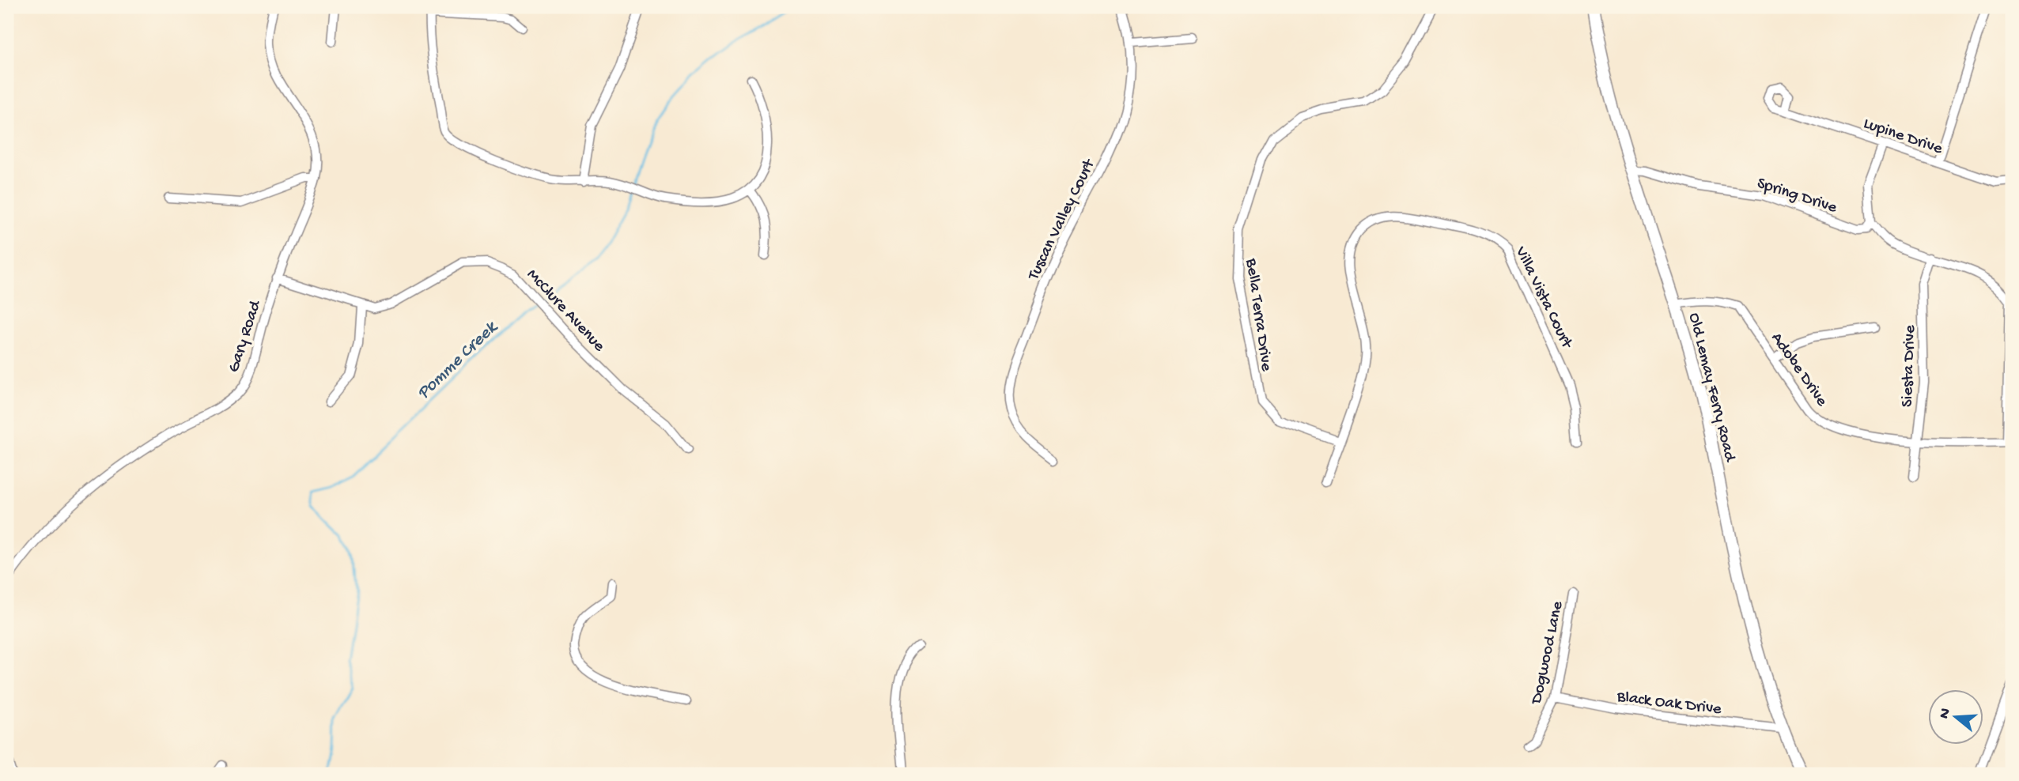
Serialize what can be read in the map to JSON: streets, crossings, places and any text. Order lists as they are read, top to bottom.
{
  "streets": {
    "main road": ["Old Lemay Ferry Road"],
    "street": [
      "Lupine Drive",
      "Spring Drive",
      "Tuscan Valley Court",
      "Villa Vista Court",
      "McClure Avenue",
      "Bella Terra Drive",
      "Gary Road",
      "Siesta Drive",
      "Adobe Drive",
      "Dogwood Lane",
      "Black Oak Drive"
    ]
  },
  "crossings": [
    ["Spring Drive", "Old Lemay Ferry Road"],
    ["Villa Vista Court", "Bella Terra Drive"],
    ["McClure Avenue", "Gary Road"],
    ["Siesta Drive", "Adobe Drive"],
    ["Adobe Drive", "Old Lemay Ferry Road"],
    ["Old Lemay Ferry Road", "Black Oak Drive"],
    ["Dogwood Lane", "Black Oak Drive"]
  ],
  "water": ["Pomme Creek"],
  "north": "left"
}
